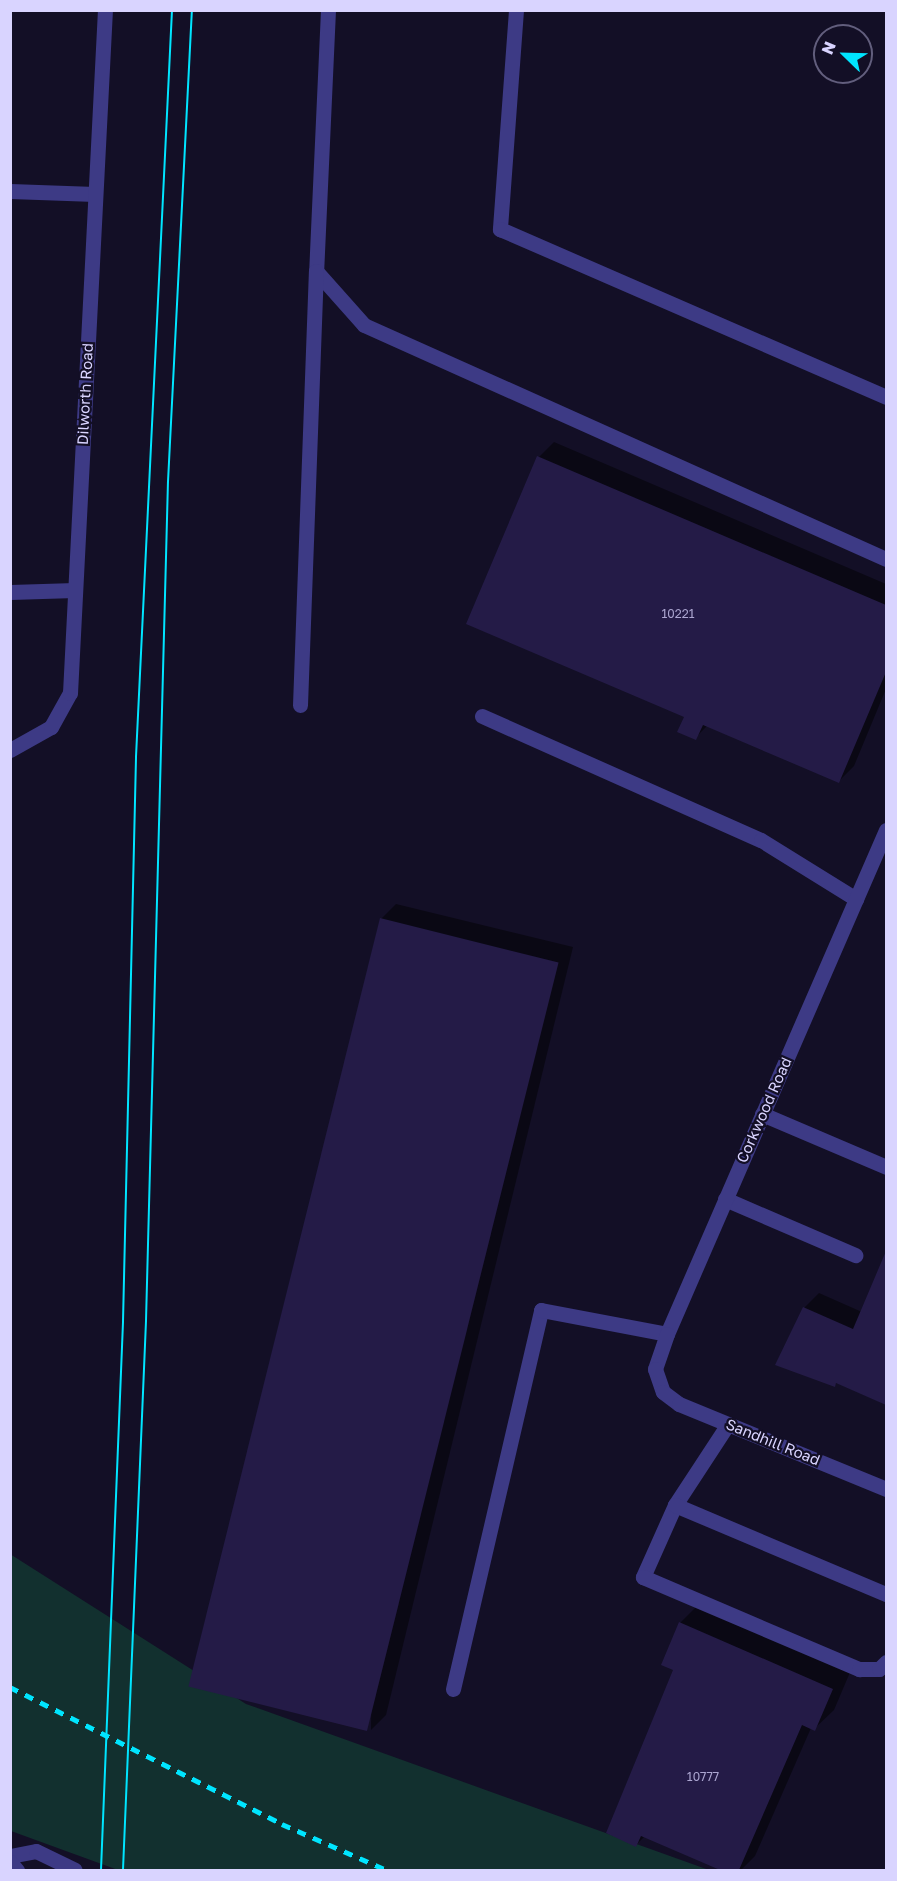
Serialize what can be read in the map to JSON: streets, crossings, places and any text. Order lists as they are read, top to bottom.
{
  "streets": {
    "street": ["Dilworth Road", "Corkwood Road", "Sandhill Road"]
  },
  "crossings": [
    ["Corkwood Road", "Sandhill Road"]
  ],
  "house_numbers": ["10221", "10777"],
  "north": "top left"
}
